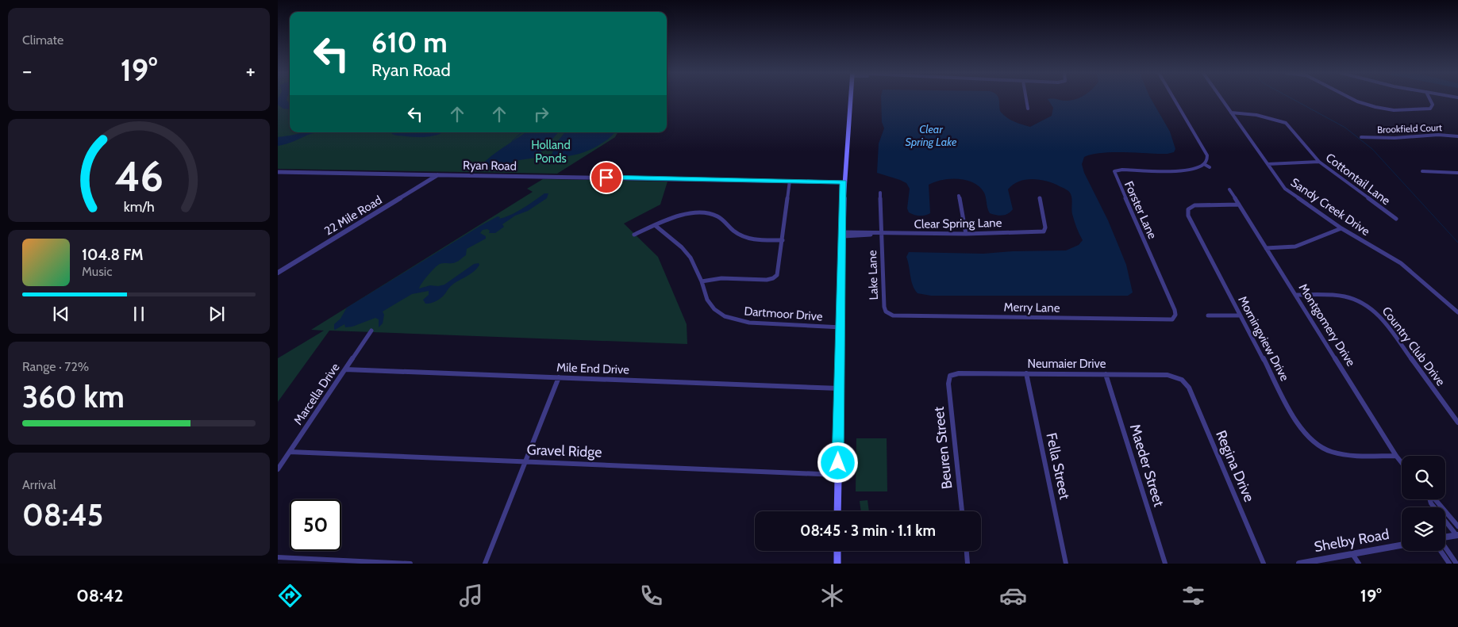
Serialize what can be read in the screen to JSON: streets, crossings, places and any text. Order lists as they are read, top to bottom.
{
  "streets": {
    "street": [
      "Brookfield Court",
      "Ryan Road",
      "Cottontail Lane",
      "Sandy Creek Drive",
      "Forster Lane",
      "22 Mile Road",
      "Clear Spring Lane",
      "Lake Lane",
      "Merry Lane",
      "Dartmoor Drive",
      "Montgomery Drive",
      "Morningview Drive",
      "Country Club Drive",
      "Neumaier Drive",
      "Mile End Drive",
      "Marcella Drive",
      "Beuren Street",
      "Gravel Ridge",
      "Maeder Street",
      "Fella Street",
      "Regina Drive",
      "Shelby Road"
    ]
  },
  "crossings": [
    ["Ryan Road", "22 Mile Road"],
    ["Cottontail Lane", "Sandy Creek Drive"],
    ["Forster Lane", "Merry Lane"],
    ["Clear Spring Lane", "Lake Lane"],
    ["Lake Lane", "Merry Lane"],
    ["Montgomery Drive", "Morningview Drive"],
    ["Montgomery Drive", "Country Club Drive"],
    ["Neumaier Drive", "Beuren Street"],
    ["Neumaier Drive", "Maeder Street"],
    ["Neumaier Drive", "Fella Street"],
    ["Neumaier Drive", "Regina Drive"],
    ["Mile End Drive", "Marcella Drive"],
    ["Marcella Drive", "Gravel Ridge"]
  ],
  "water": ["Clear Spring Lake"],
  "parks": ["Holland Ponds"],
  "page": {
    "tile": [
      "Climate",
      ["Range · 72%", "360 km"],
      ["Arrival", "08:45"]
    ],
    "turn": ["610 m", "Ryan Road"],
    "heat": ["−", "19°", "+"],
    "song": ["104.8 FM", "Music"],
    "limit": "50",
    "trip": "08:45 · 3 min · 1.1 km",
    "tabs": ["08:42", "19°"],
    "gauge": ["46", "km/h"]
  }
}
